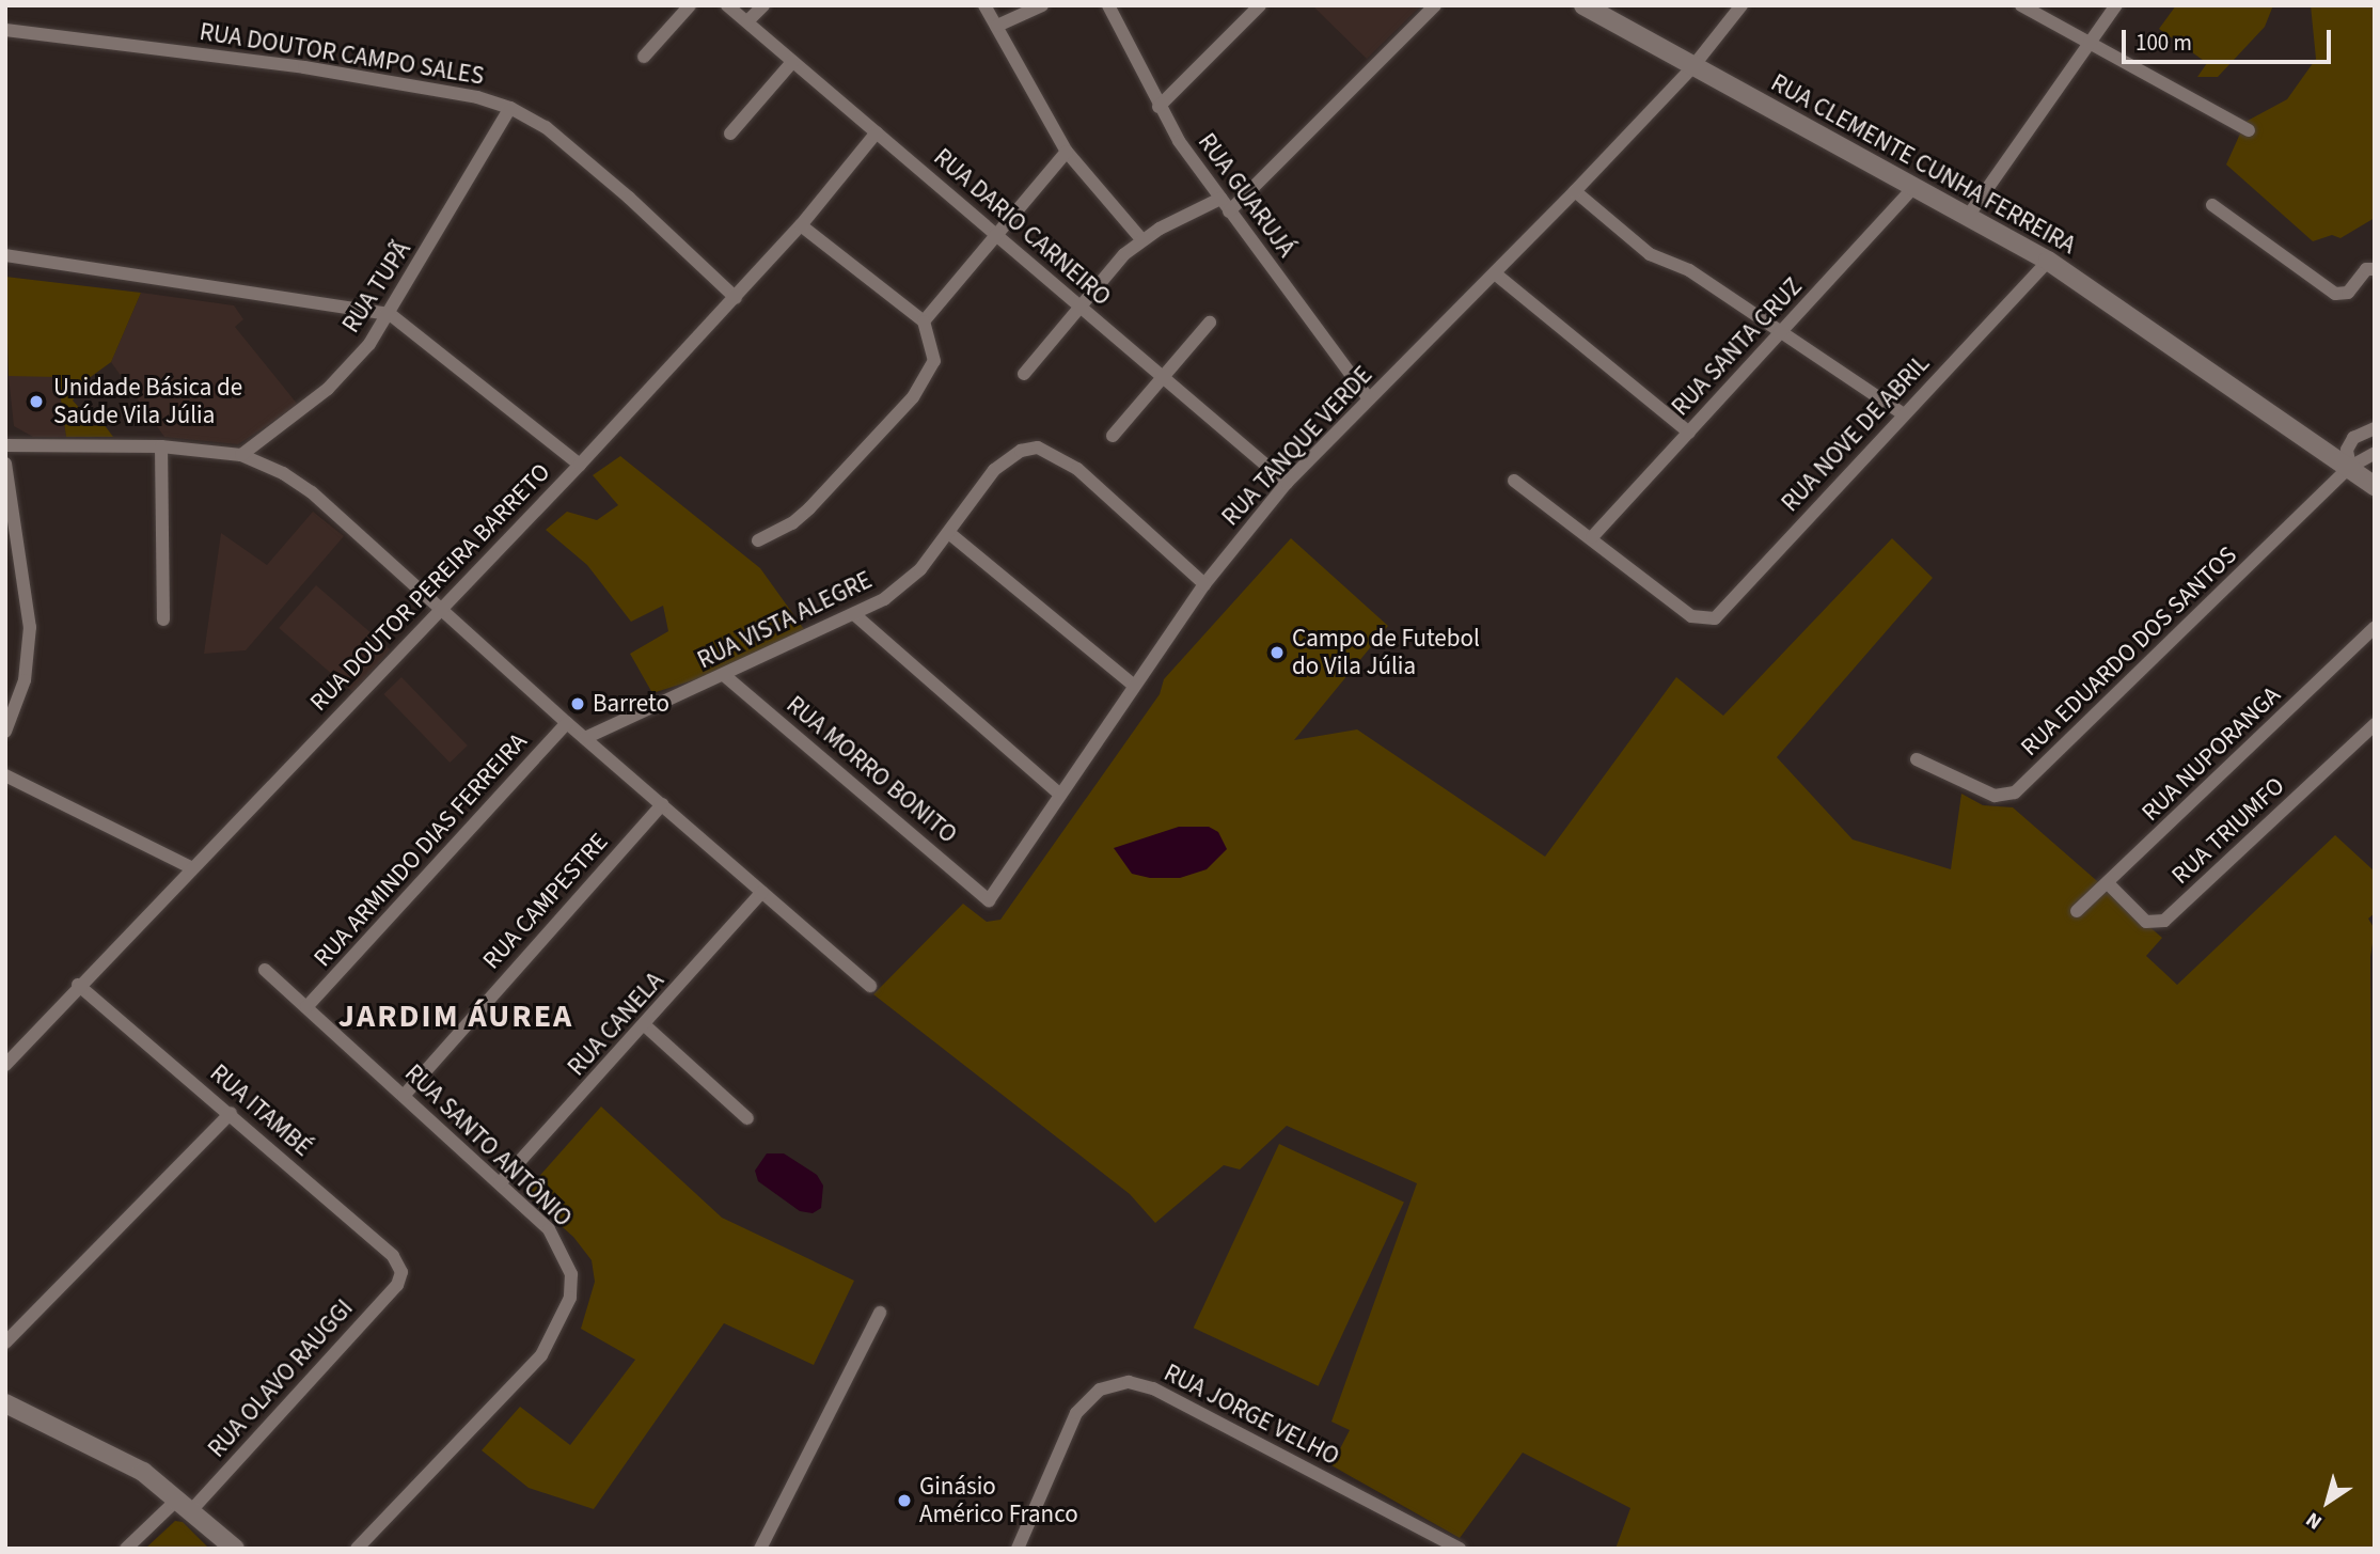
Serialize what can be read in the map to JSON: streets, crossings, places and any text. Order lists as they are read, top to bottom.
{
  "streets": {
    "street": [
      "RUA DOUTOR CAMPO SALES",
      "RUA CLEMENTE CUNHA FERREIRA",
      "RUA GUARUJÁ",
      "RUA DARIO CARNEIRO",
      "RUA TUPÃ",
      "RUA SANTA CRUZ",
      "RUA NOVE DE ABRIL",
      "RUA TANQUE VERDE",
      "RUA DOUTOR PEREIRA BARRETO",
      "RUA VISTA ALEGRE",
      "RUA EDUARDO DOS SANTOS",
      "RUA NUPORANGA",
      "RUA MORRO BONITO",
      "RUA TRIUMFO",
      "RUA ARMINDO DIAS FERREIRA",
      "RUA CAMPESTRE",
      "RUA CANELA",
      "RUA ITAMBÉ",
      "RUA SANTO ANTÔNIO",
      "RUA OLAVO RAUGGI",
      "RUA JORGE VELHO"
    ]
  },
  "crossings": [
    ["RUA DOUTOR CAMPO SALES", "RUA TUPÃ"],
    ["RUA DOUTOR CAMPO SALES", "RUA DOUTOR PEREIRA BARRETO"],
    ["RUA CLEMENTE CUNHA FERREIRA", "RUA SANTA CRUZ"],
    ["RUA CLEMENTE CUNHA FERREIRA", "RUA NOVE DE ABRIL"],
    ["RUA CLEMENTE CUNHA FERREIRA", "RUA TANQUE VERDE"],
    ["RUA CLEMENTE CUNHA FERREIRA", "RUA EDUARDO DOS SANTOS"],
    ["RUA GUARUJÁ", "RUA TANQUE VERDE"],
    ["RUA DARIO CARNEIRO", "RUA TANQUE VERDE"],
    ["RUA DARIO CARNEIRO", "RUA DOUTOR PEREIRA BARRETO"],
    ["RUA SANTA CRUZ", "RUA NOVE DE ABRIL"],
    ["RUA TANQUE VERDE", "RUA VISTA ALEGRE"],
    ["RUA TANQUE VERDE", "RUA MORRO BONITO"],
    ["RUA DOUTOR PEREIRA BARRETO", "RUA ITAMBÉ"],
    ["RUA VISTA ALEGRE", "RUA MORRO BONITO"],
    ["RUA NUPORANGA", "RUA TRIUMFO"],
    ["RUA ARMINDO DIAS FERREIRA", "RUA SANTO ANTÔNIO"],
    ["RUA CAMPESTRE", "RUA SANTO ANTÔNIO"],
    ["RUA CANELA", "RUA SANTO ANTÔNIO"],
    ["RUA ITAMBÉ", "RUA OLAVO RAUGGI"]
  ],
  "districts": ["JARDIM ÁUREA"],
  "places": [
    "Unidade Básica de Saúde Vila Júlia",
    "Campo de Futebol do Vila Júlia",
    "Barreto",
    "Ginásio Américo Franco"
  ],
  "scale_bar": "100 m",
  "north": "bottom left"
}
